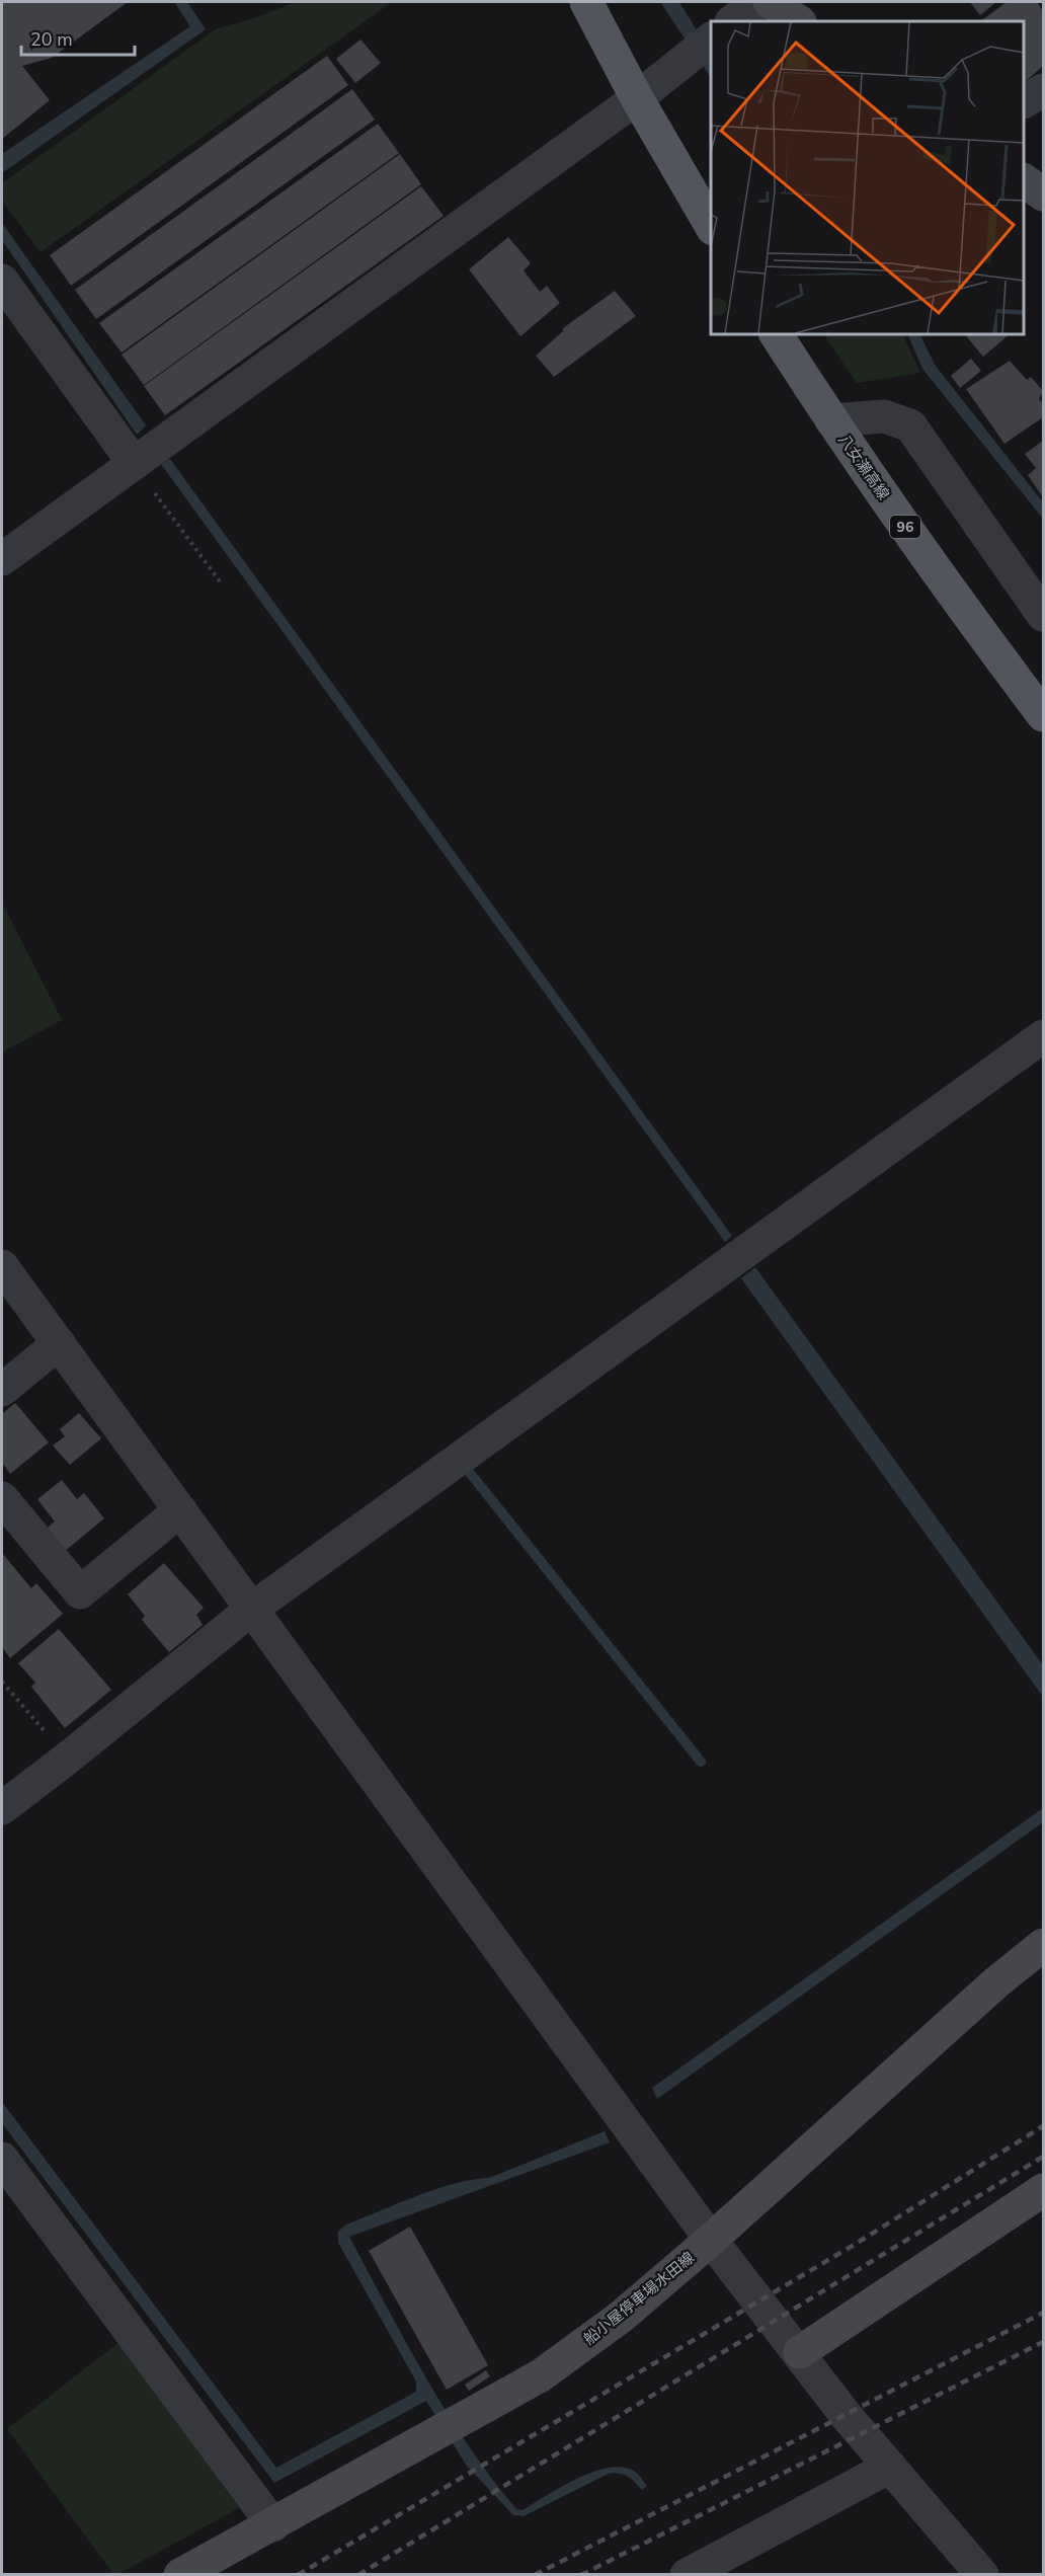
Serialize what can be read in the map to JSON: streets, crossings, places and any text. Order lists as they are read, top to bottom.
{
  "streets": {
    "main road": ["八女瀬高線", "96", "船小屋停車場水田線"]
  },
  "scale_bar": "20 m"
}
